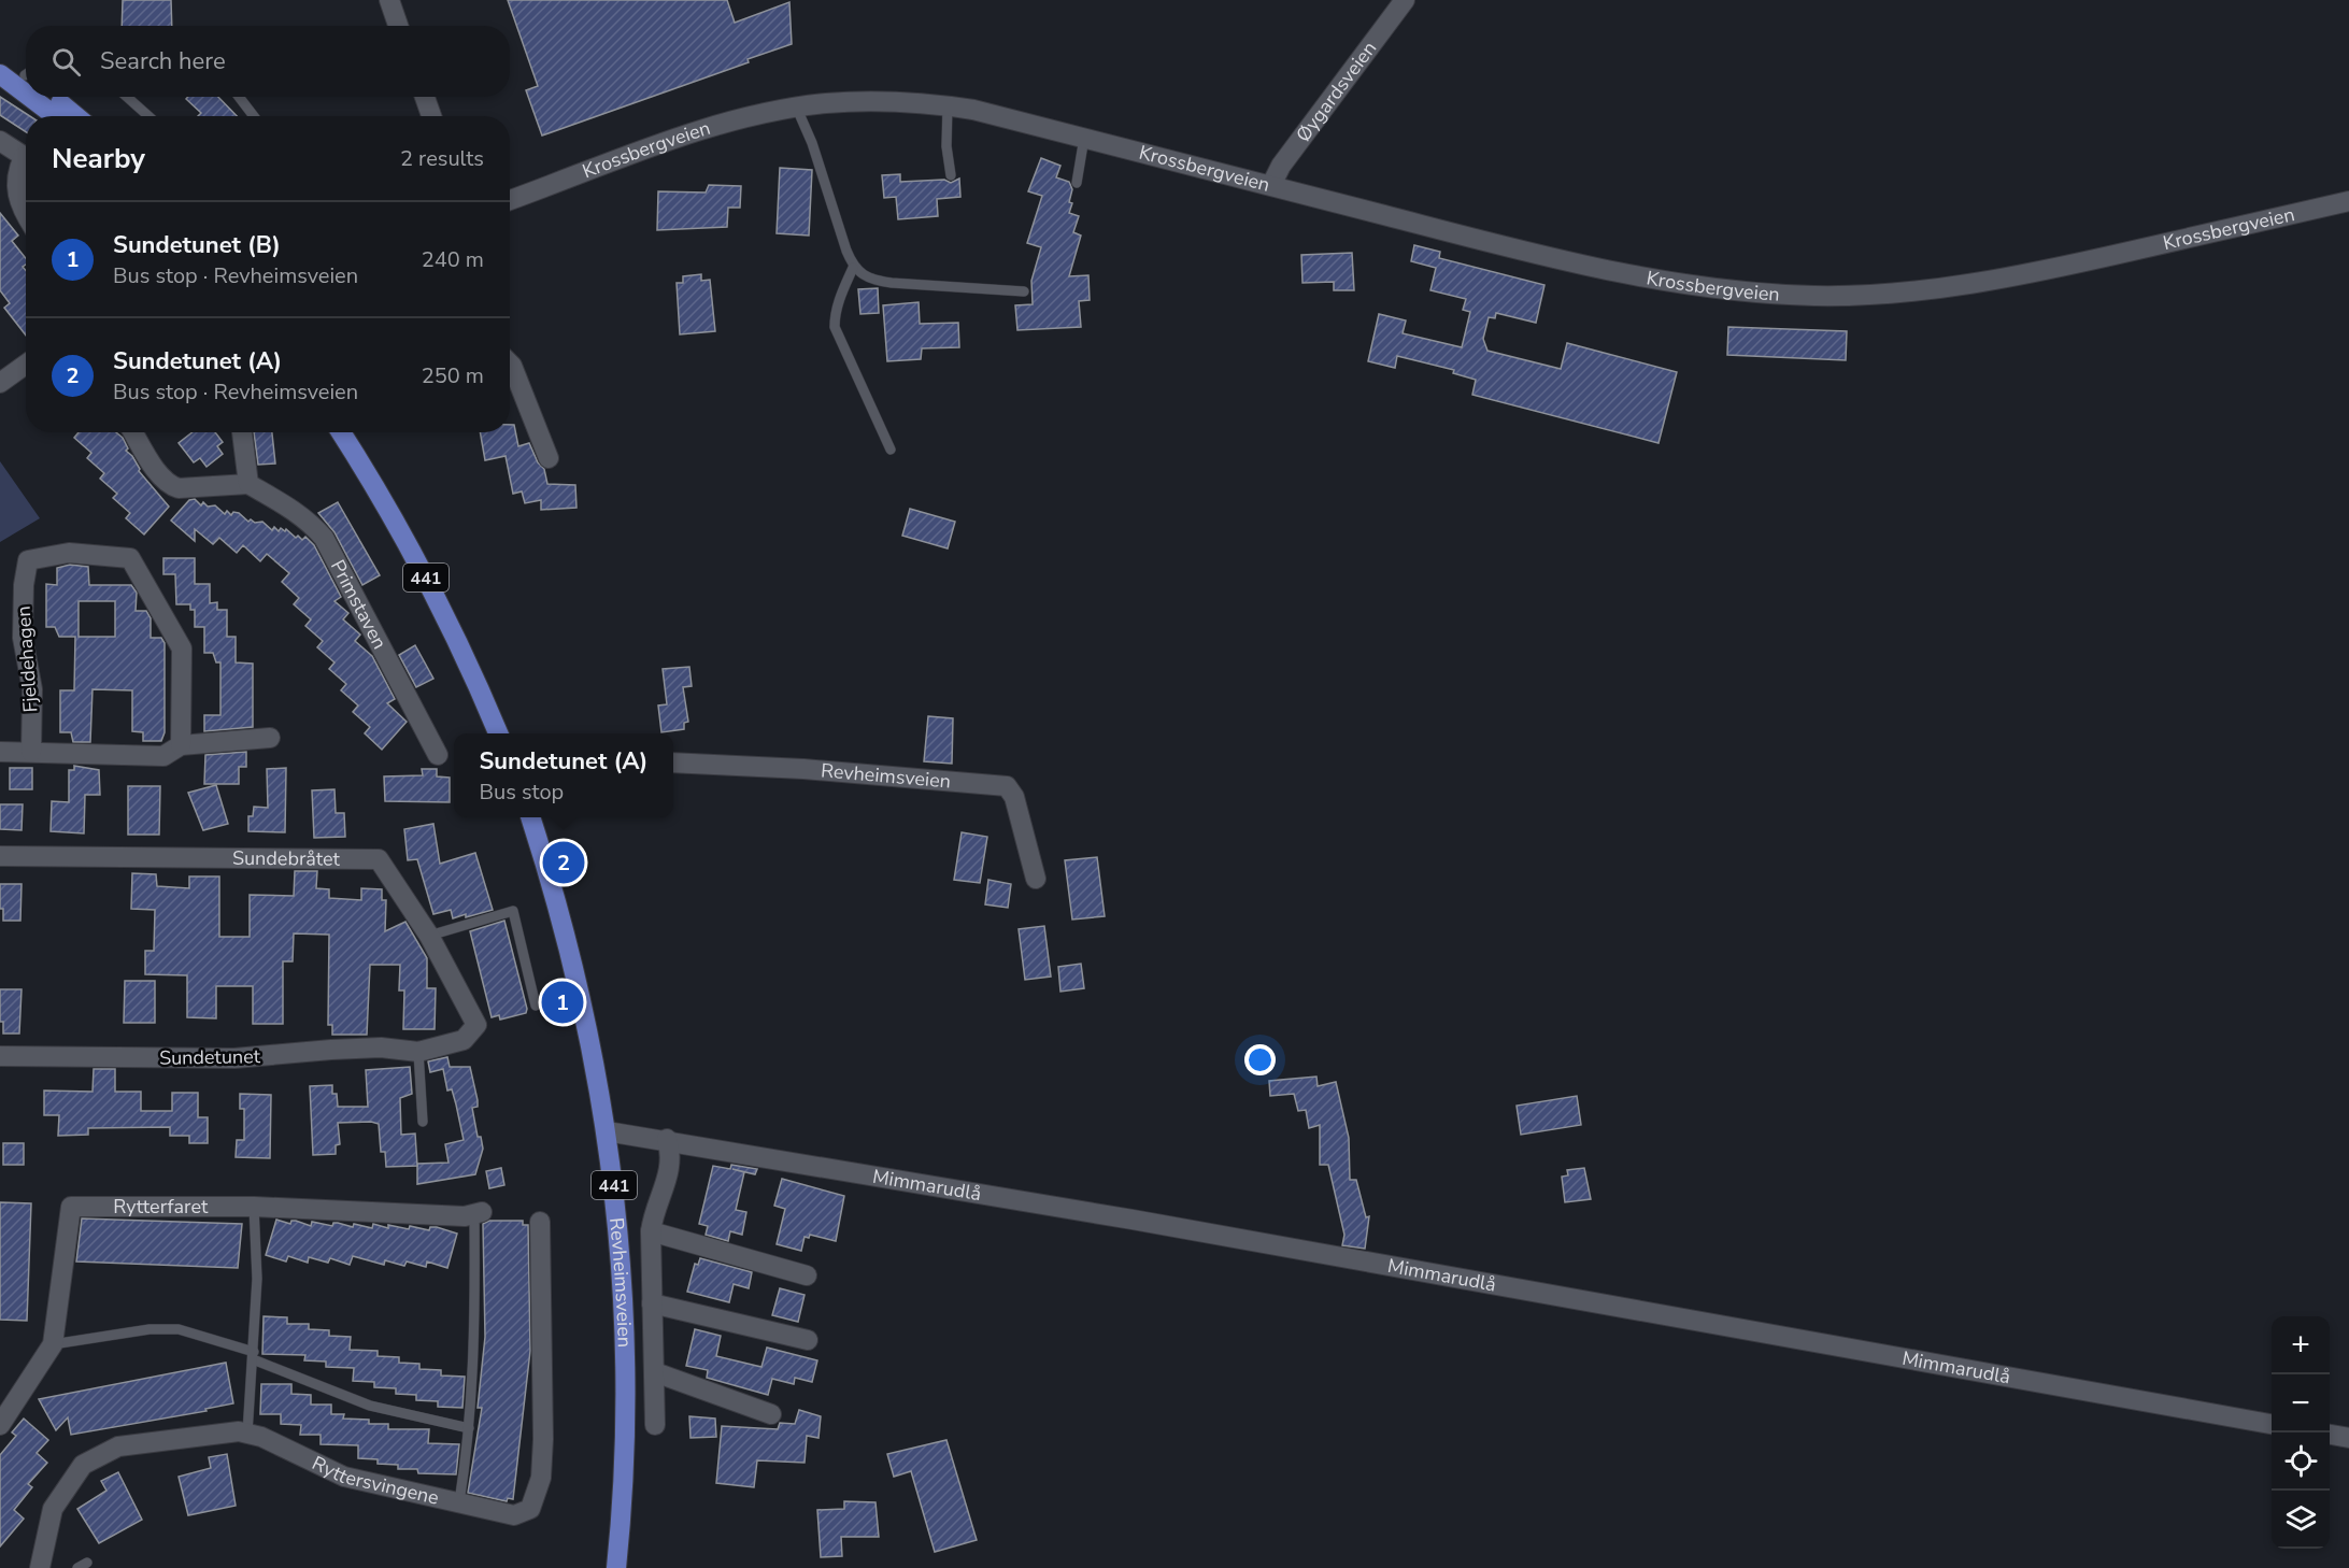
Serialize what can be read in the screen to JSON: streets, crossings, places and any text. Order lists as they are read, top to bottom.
{
  "streets": {
    "main road": ["441", "Revheimsveien"],
    "street": [
      "Øygardsveien",
      "Krossbergveien",
      "Primstaven",
      "Fjeldehagen",
      "Sundebråtet",
      "Sundetunet",
      "Mimmarudlå",
      "Rytterfaret",
      "Ryttersvingene"
    ]
  },
  "crossings": [
    ["Øygardsveien", "Krossbergveien"],
    ["Revheimsveien", "Mimmarudlå"],
    ["Sundebråtet", "Sundetunet"]
  ],
  "page": {
    "search": "Search here",
    "heading": ["Nearby", "2 results"],
    "list": [
      {
        "mark": "1",
        "name": "Sundetunet (B)",
        "note": "Bus stop · Revheimsveien",
        "value": "240 m"
      },
      {
        "mark": "2",
        "name": "Sundetunet (A)",
        "note": "Bus stop · Revheimsveien",
        "value": "250 m"
      }
    ],
    "popup": ["Sundetunet (A)", "Bus stop"],
    "pins": ["2", "1"],
    "map_buttons": ["+", "−"]
  }
}
